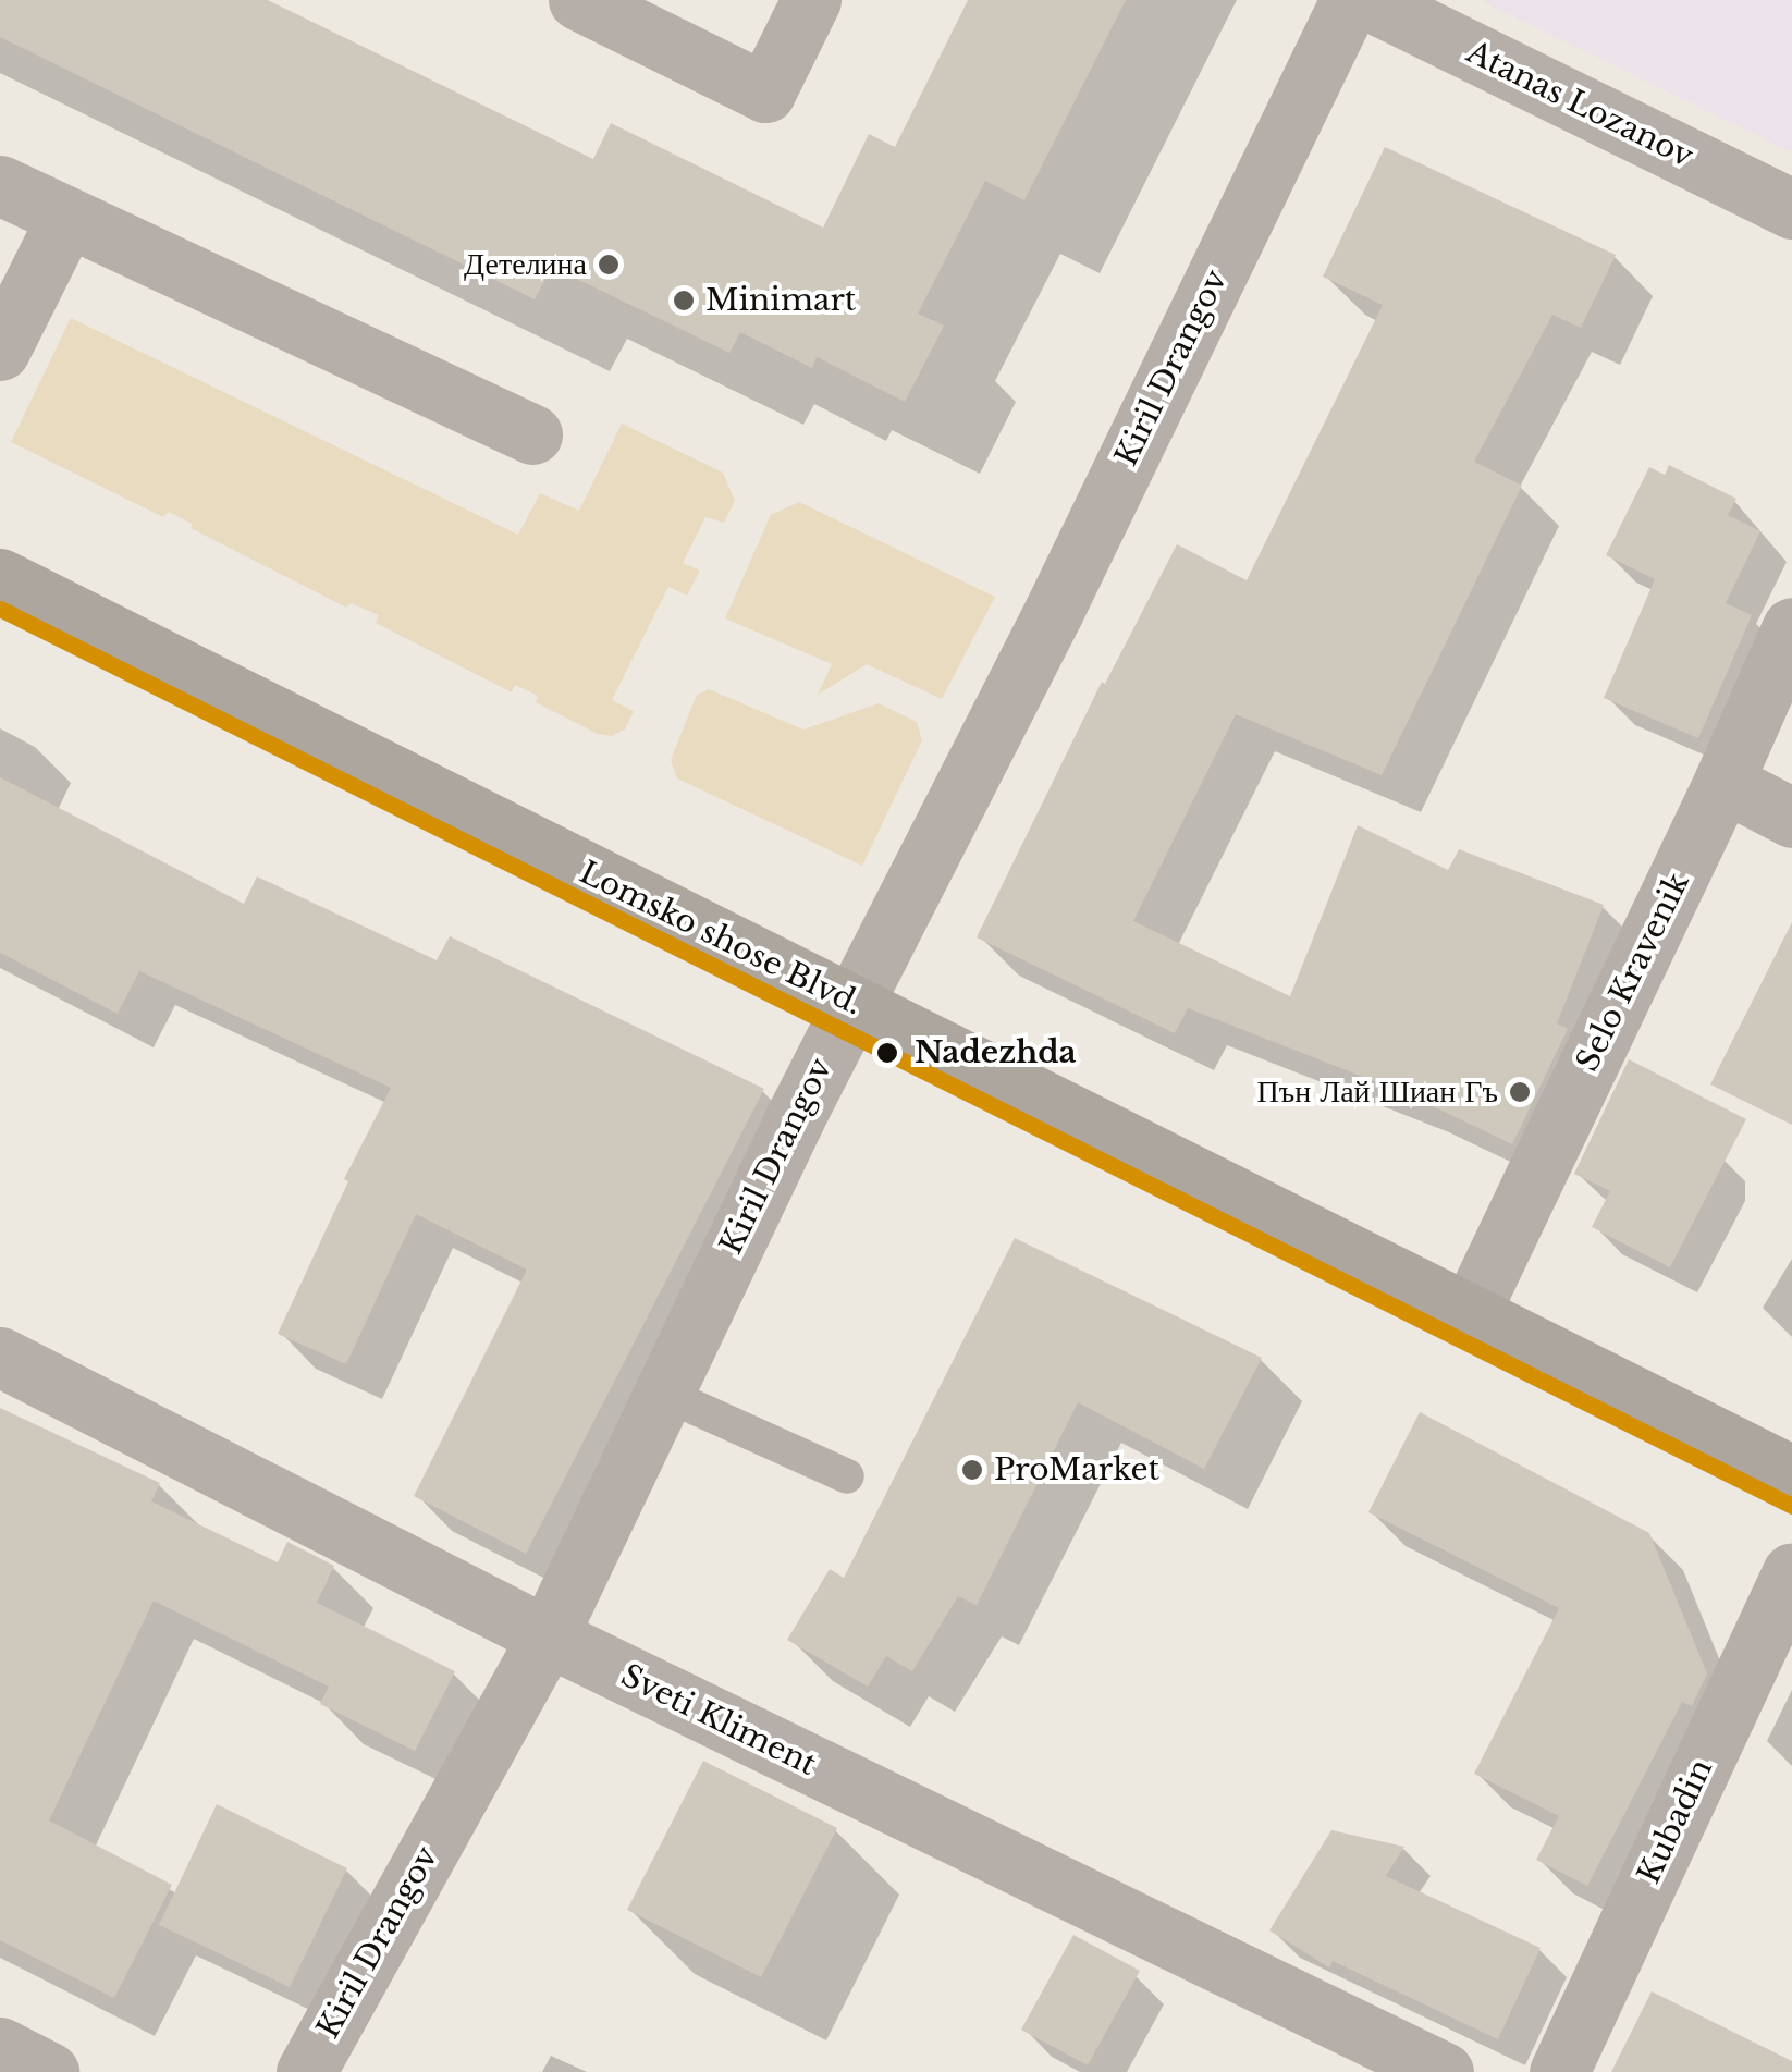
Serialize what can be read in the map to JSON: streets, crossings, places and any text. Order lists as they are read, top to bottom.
{
  "streets": {
    "main road": ["Lomsko shose Blvd."],
    "street": [
      "Atanas Lozanov",
      "Kiril Drangov",
      "Selo Kravenik",
      "Sveti Kliment",
      "Kubadin"
    ]
  },
  "crossings": [
    ["Kiril Drangov", "Lomsko shose Blvd."],
    ["Kiril Drangov", "Sveti Kliment"],
    ["Lomsko shose Blvd.", "Selo Kravenik"]
  ],
  "places": [
    "Детелина",
    "Minimart",
    "Nadezhda",
    "Пън Лай Шиан Гъ",
    "ProMarket"
  ]
}
